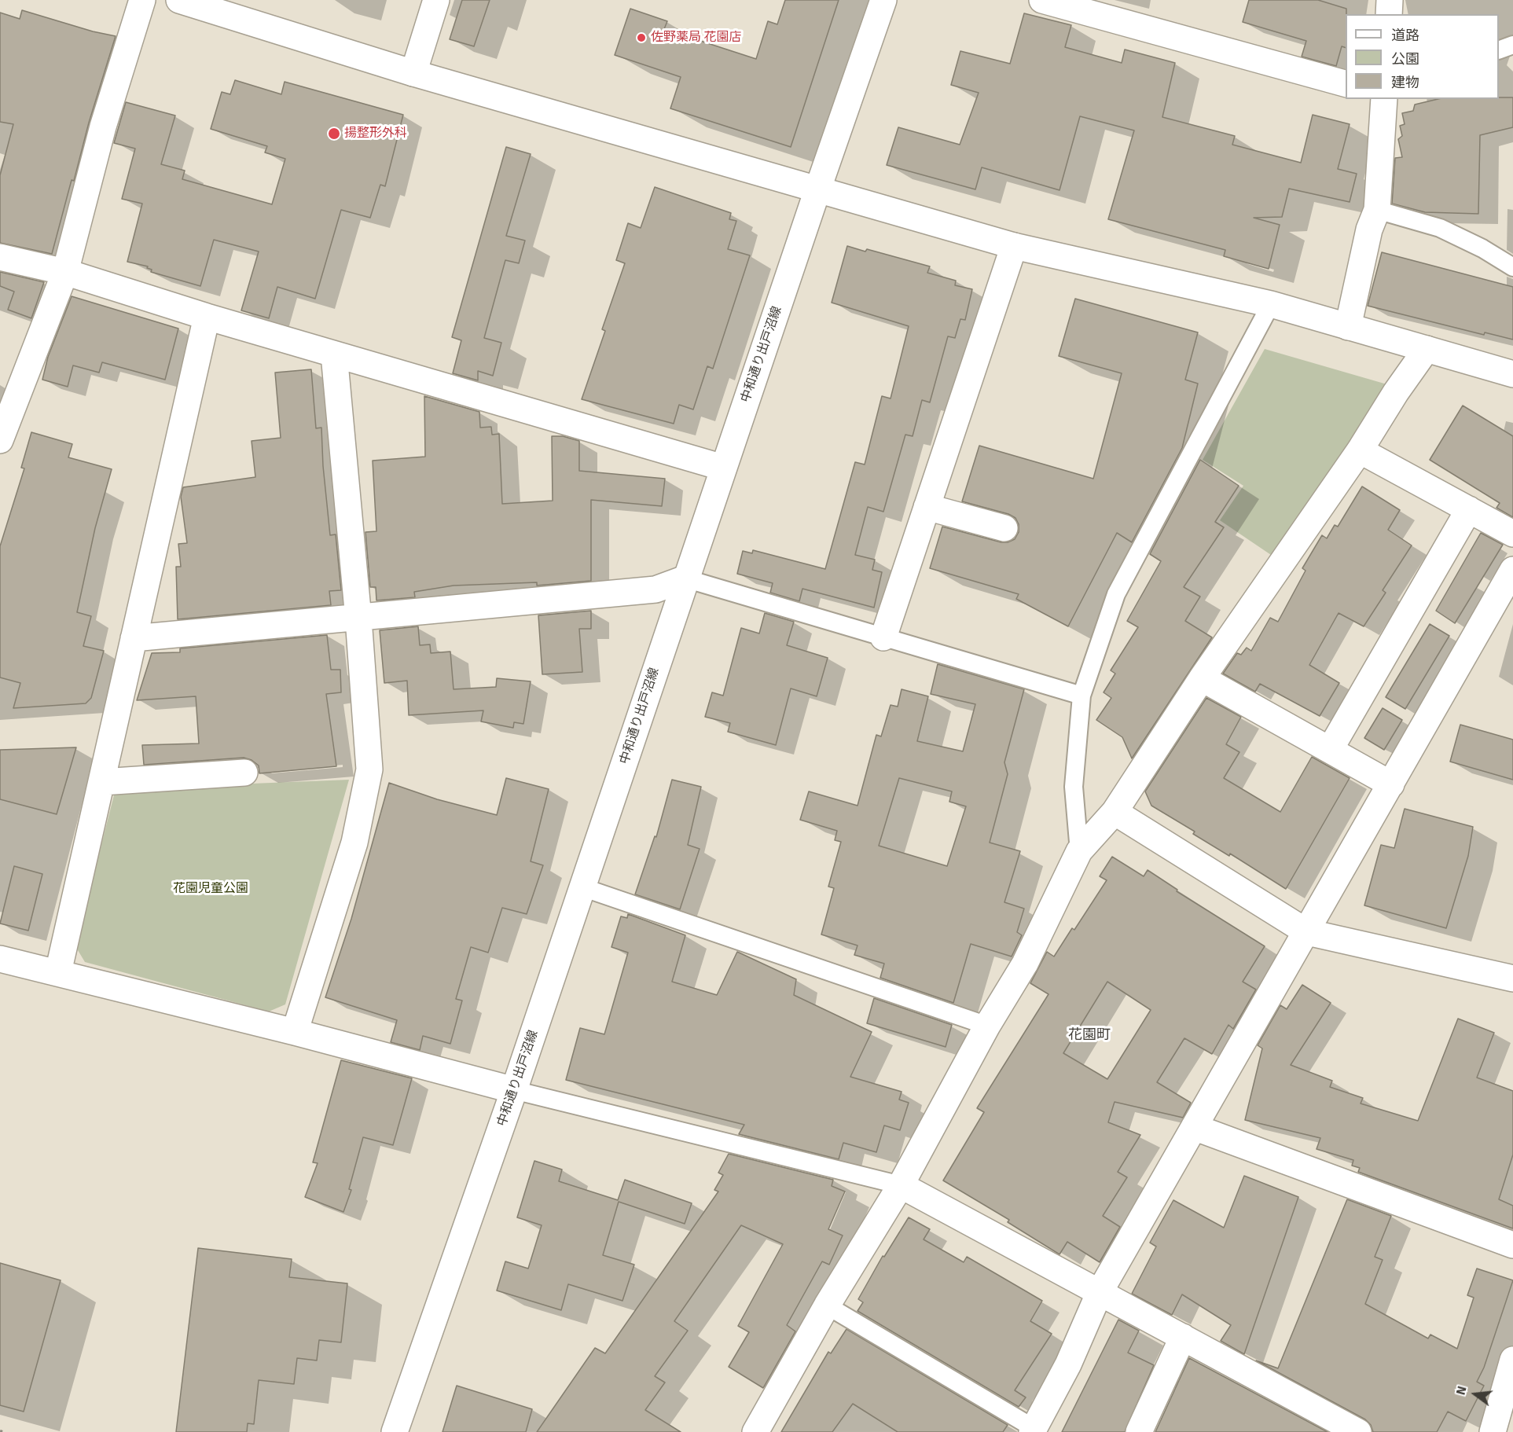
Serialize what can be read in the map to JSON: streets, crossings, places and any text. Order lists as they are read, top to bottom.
{
  "streets": {
    "street": ["中和通り出戸沼線"]
  },
  "districts": ["花園町"],
  "parks": ["花園児童公園"],
  "places": ["佐野薬局 花園店", "揚整形外科"],
  "legend": ["道路", "公園", "建物"],
  "north": "left"
}
